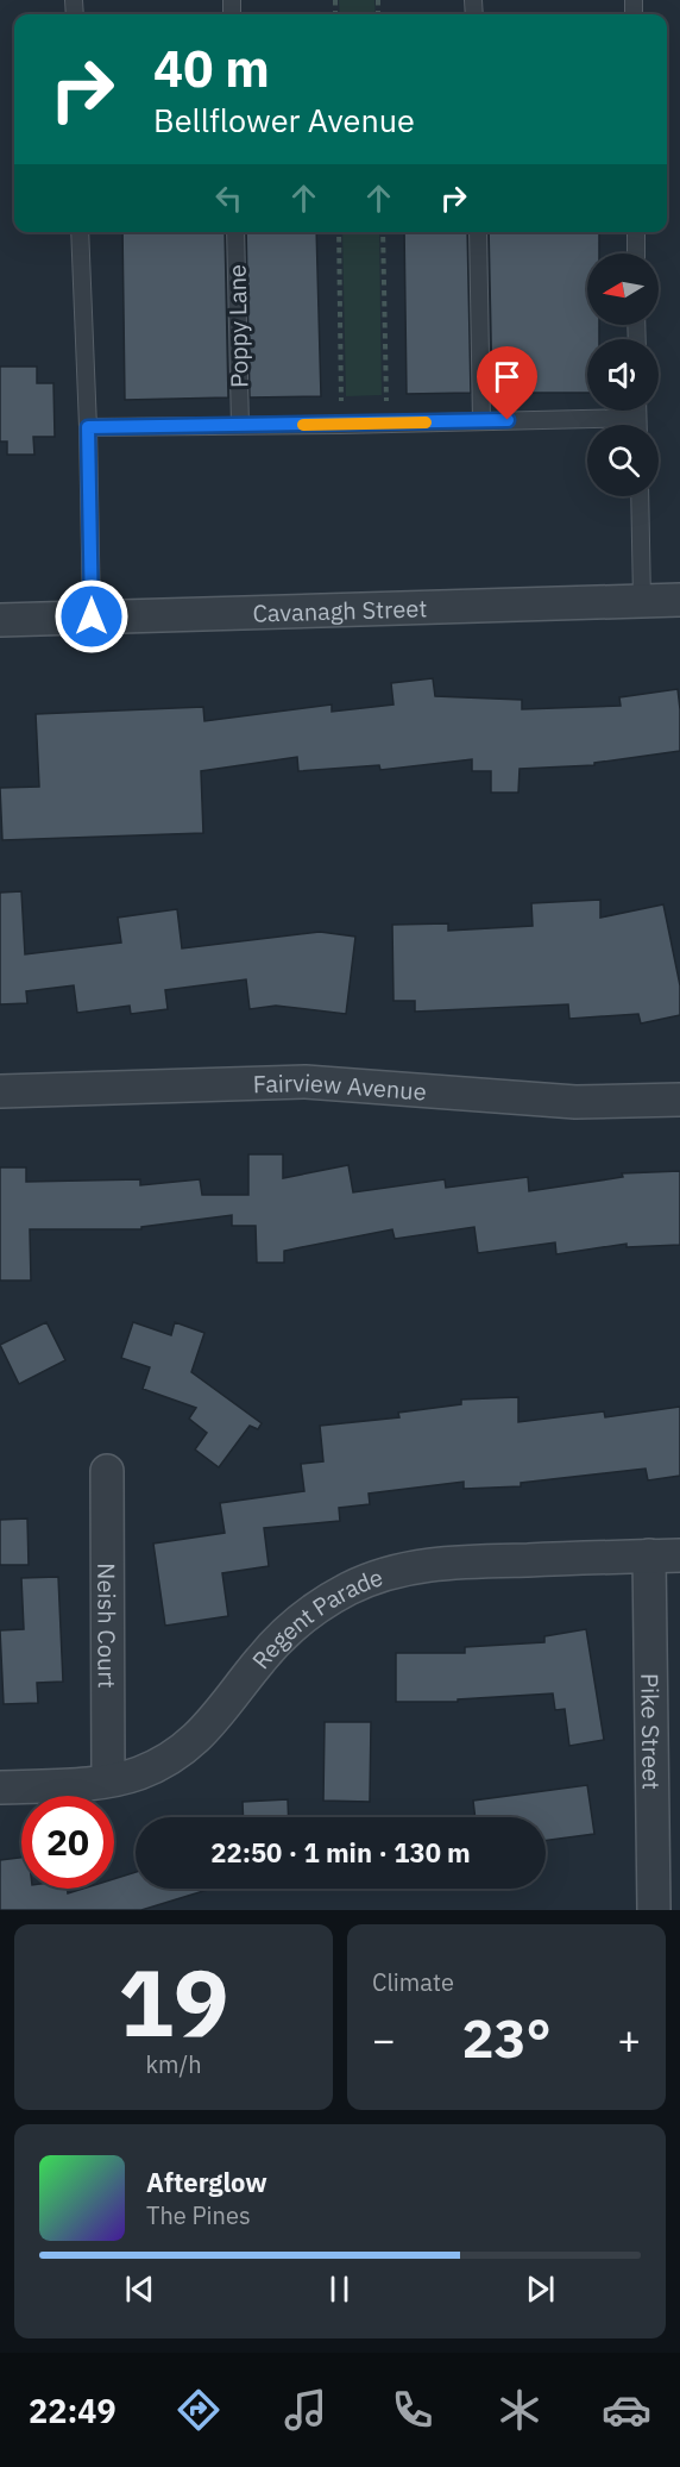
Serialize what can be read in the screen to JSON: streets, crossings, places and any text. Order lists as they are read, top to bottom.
{
  "streets": {
    "street": [
      "Cavanagh Street",
      "Fairview Avenue",
      "Regent Parade",
      "Neish Court",
      "Pike Street"
    ],
    "lane": ["Poppy Lane"]
  },
  "crossings": [
    ["Regent Parade", "Neish Court"],
    ["Regent Parade", "Pike Street"]
  ],
  "north": "left",
  "page": {
    "turn": ["40 m", "Bellflower Avenue"],
    "limit": "20",
    "trip": "22:50 · 1 min · 130 m",
    "tile": [
      ["19", "km/h"],
      "Climate"
    ],
    "heat": ["−", "23°", "+"],
    "song": ["Afterglow", "The Pines"],
    "tabs": "22:49"
  }
}
